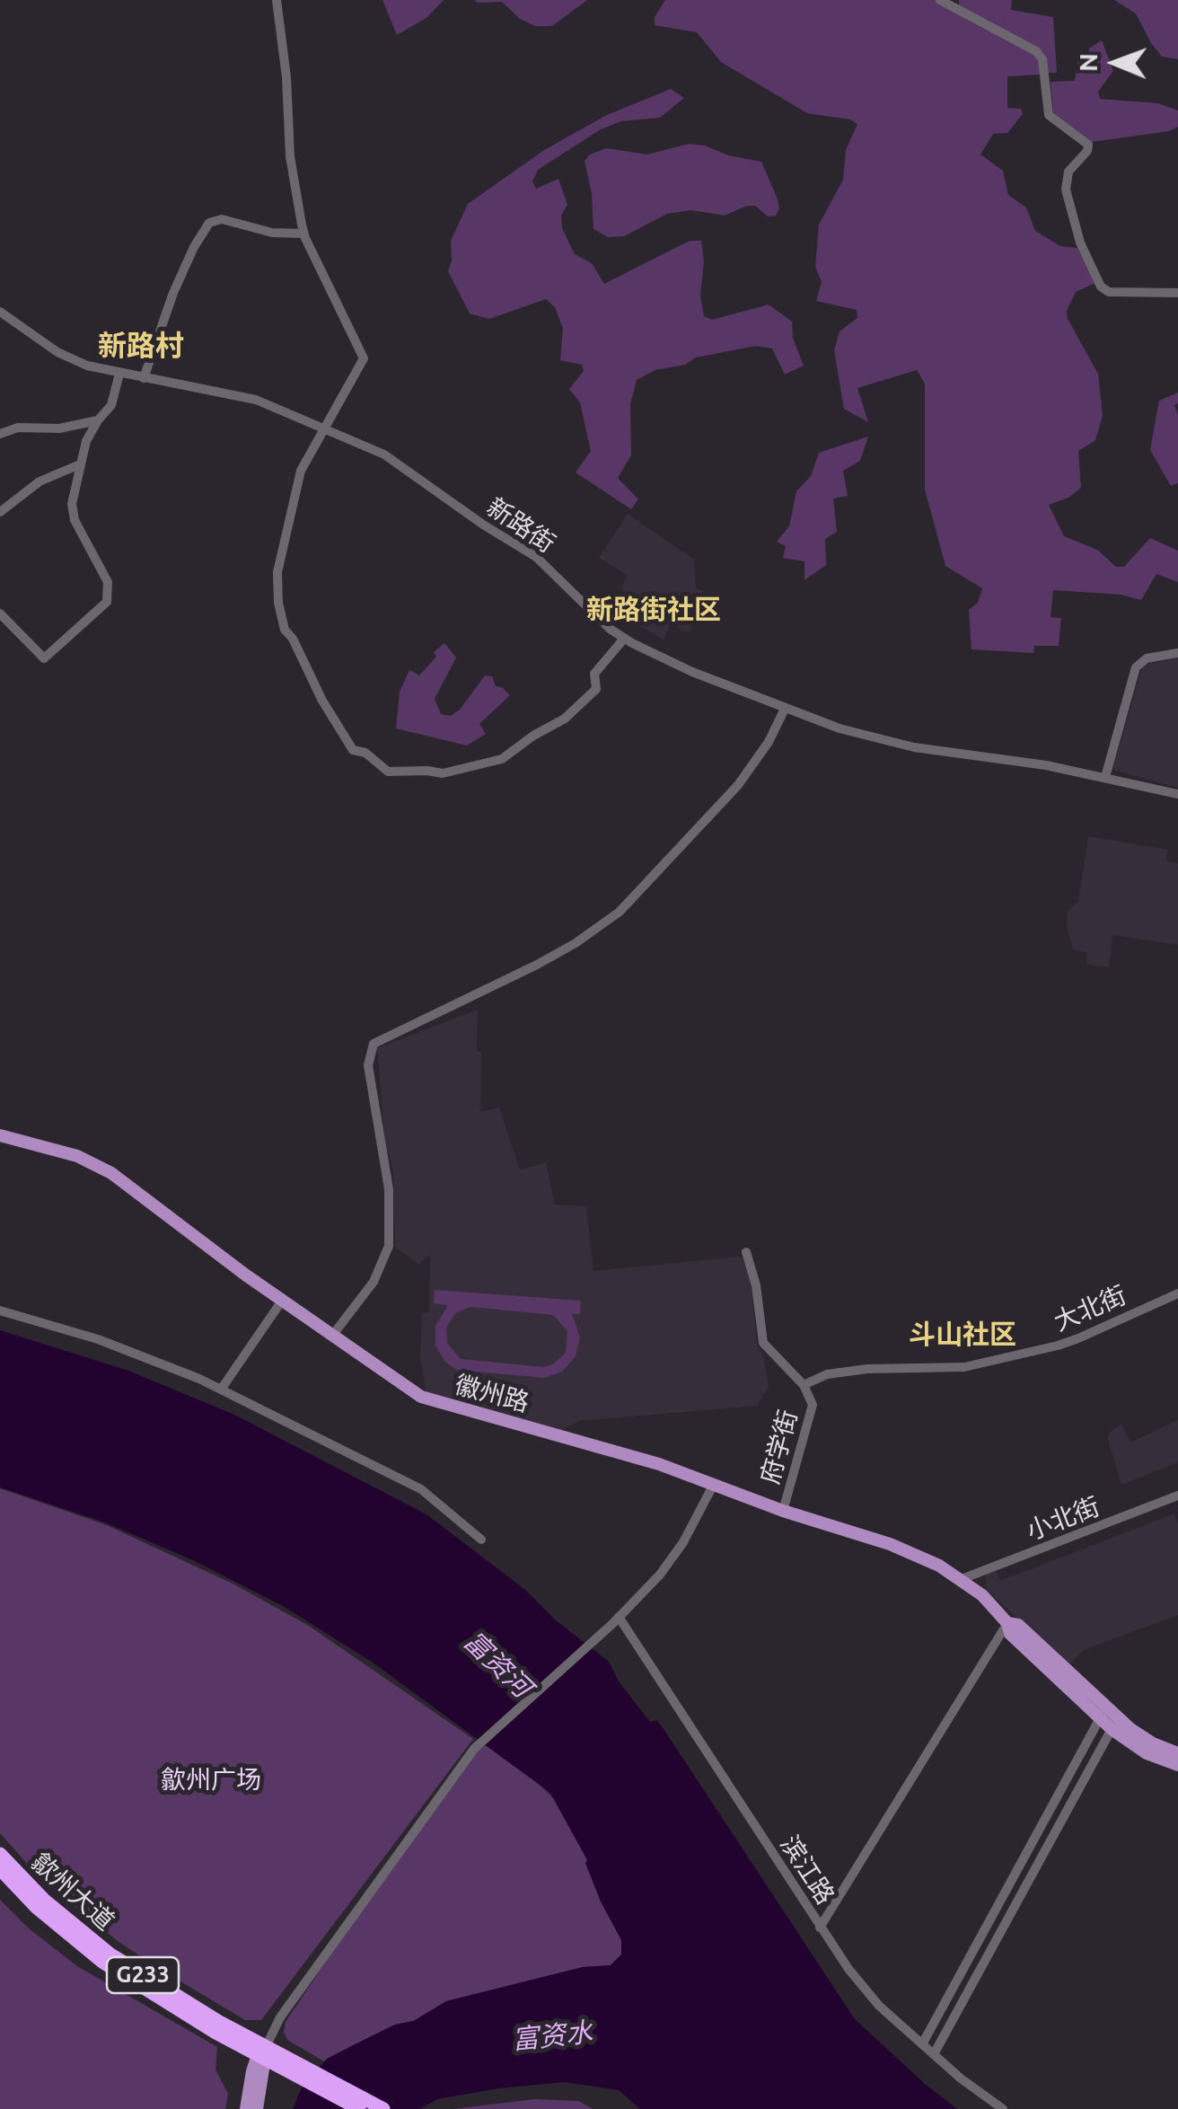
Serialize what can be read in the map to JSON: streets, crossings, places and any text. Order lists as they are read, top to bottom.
{
  "streets": {
    "highway": ["歙州大道", "G233"],
    "main road": ["徽州路"],
    "street": [
      "新路街",
      "大北街",
      "府学街",
      "小北街",
      "滨江路"
    ]
  },
  "crossings": [
    ["大北街", "府学街"],
    ["徽州路", "府学街"],
    ["徽州路", "小北街"],
    ["歙州大道", "G233"]
  ],
  "districts": ["新路村", "新路街社区", "斗山社区"],
  "water": ["富资河", "富资水"],
  "parks": ["歙州广场"],
  "north": "left"
}
